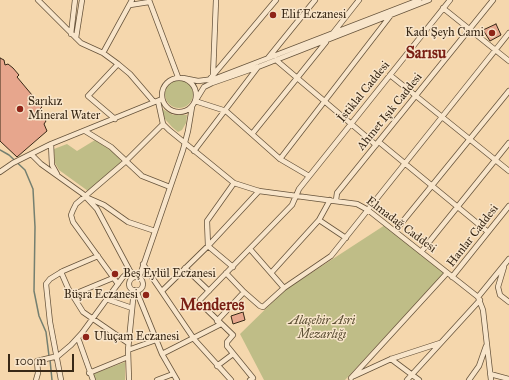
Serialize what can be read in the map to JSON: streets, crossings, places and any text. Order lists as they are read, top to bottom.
{
  "streets": {
    "street": [
      "İstiklal Caddesi",
      "Ahmet Işık Caddesi",
      "Elmadağ Caddesi",
      "Hanlar Caddesi"
    ]
  },
  "crossings": [
    ["İstiklal Caddesi", "Elmadağ Caddesi"],
    ["Ahmet Işık Caddesi", "Elmadağ Caddesi"],
    ["Elmadağ Caddesi", "Hanlar Caddesi"]
  ],
  "districts": ["Sarısu", "Menderes"],
  "parks": ["Alaşehir Asri Mezarlığı"],
  "places": [
    "Elif Eczanesi",
    "Kadı Şeyh Cami",
    "Sarıkız Mineral Water",
    "Beş Eylül Eczanesi",
    "Büşra Eczanesi",
    "Uluçam Eczanesi"
  ],
  "scale_bar": "100 m"
}
